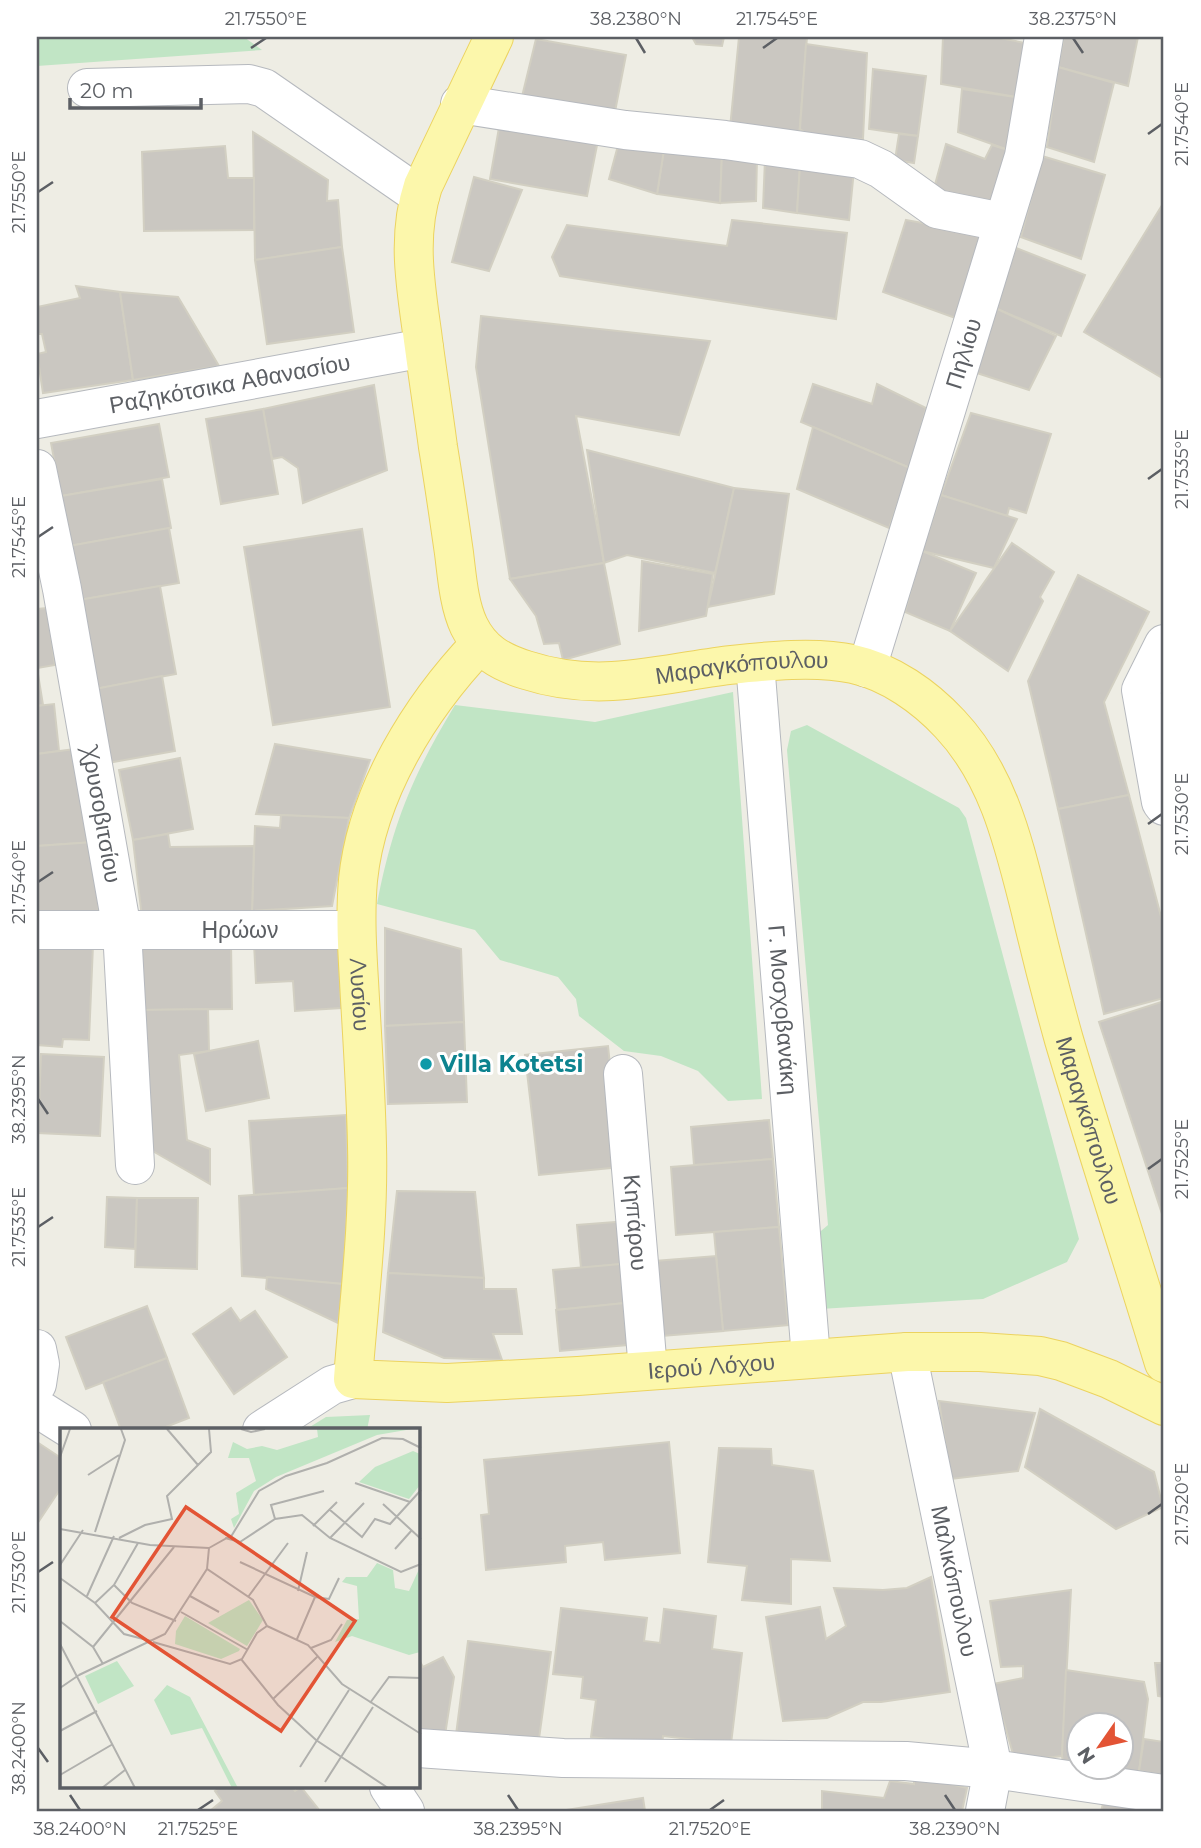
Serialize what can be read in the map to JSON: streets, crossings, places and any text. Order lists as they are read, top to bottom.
{
  "streets": {
    "main road": ["Μαραγκόπουλου", "Λυσίου", "Ιερού Λόχου"],
    "street": [
      "Πηλίου",
      "Ραζηκότσικα Αθανασίου",
      "Χρυσοβιτσίου",
      "Ηρώων",
      "Γ. Μοσχοβανάκη",
      "Κηπάρου",
      "Μαλικόπουλου"
    ]
  },
  "crossings": [
    ["Πηλίου", "Μαραγκόπουλου"],
    ["Ραζηκότσικα Αθανασίου", "Μαραγκόπουλου"],
    ["Μαραγκόπουλου", "Λυσίου"],
    ["Μαραγκόπουλου", "Γ. Μοσχοβανάκη"],
    ["Χρυσοβιτσίου", "Ηρώων"],
    ["Ηρώων", "Λυσίου"],
    ["Λυσίου", "Ιερού Λόχου"],
    ["Γ. Μοσχοβανάκη", "Ιερού Λόχου"],
    ["Κηπάρου", "Ιερού Λόχου"],
    ["Ιερού Λόχου", "Μαλικόπουλου"]
  ],
  "places": ["Villa Kotetsi"],
  "scale_bar": "20 m",
  "north": "bottom left",
  "coordinates": [
    "21.7550°E",
    "38.2380°N",
    "21.7545°E",
    "38.2375°N",
    "21.7540°E",
    "21.7535°E",
    "21.7530°E",
    "38.2395°N",
    "21.7525°E",
    "21.7520°E",
    "38.2400°N",
    "38.2390°N"
  ]
}
